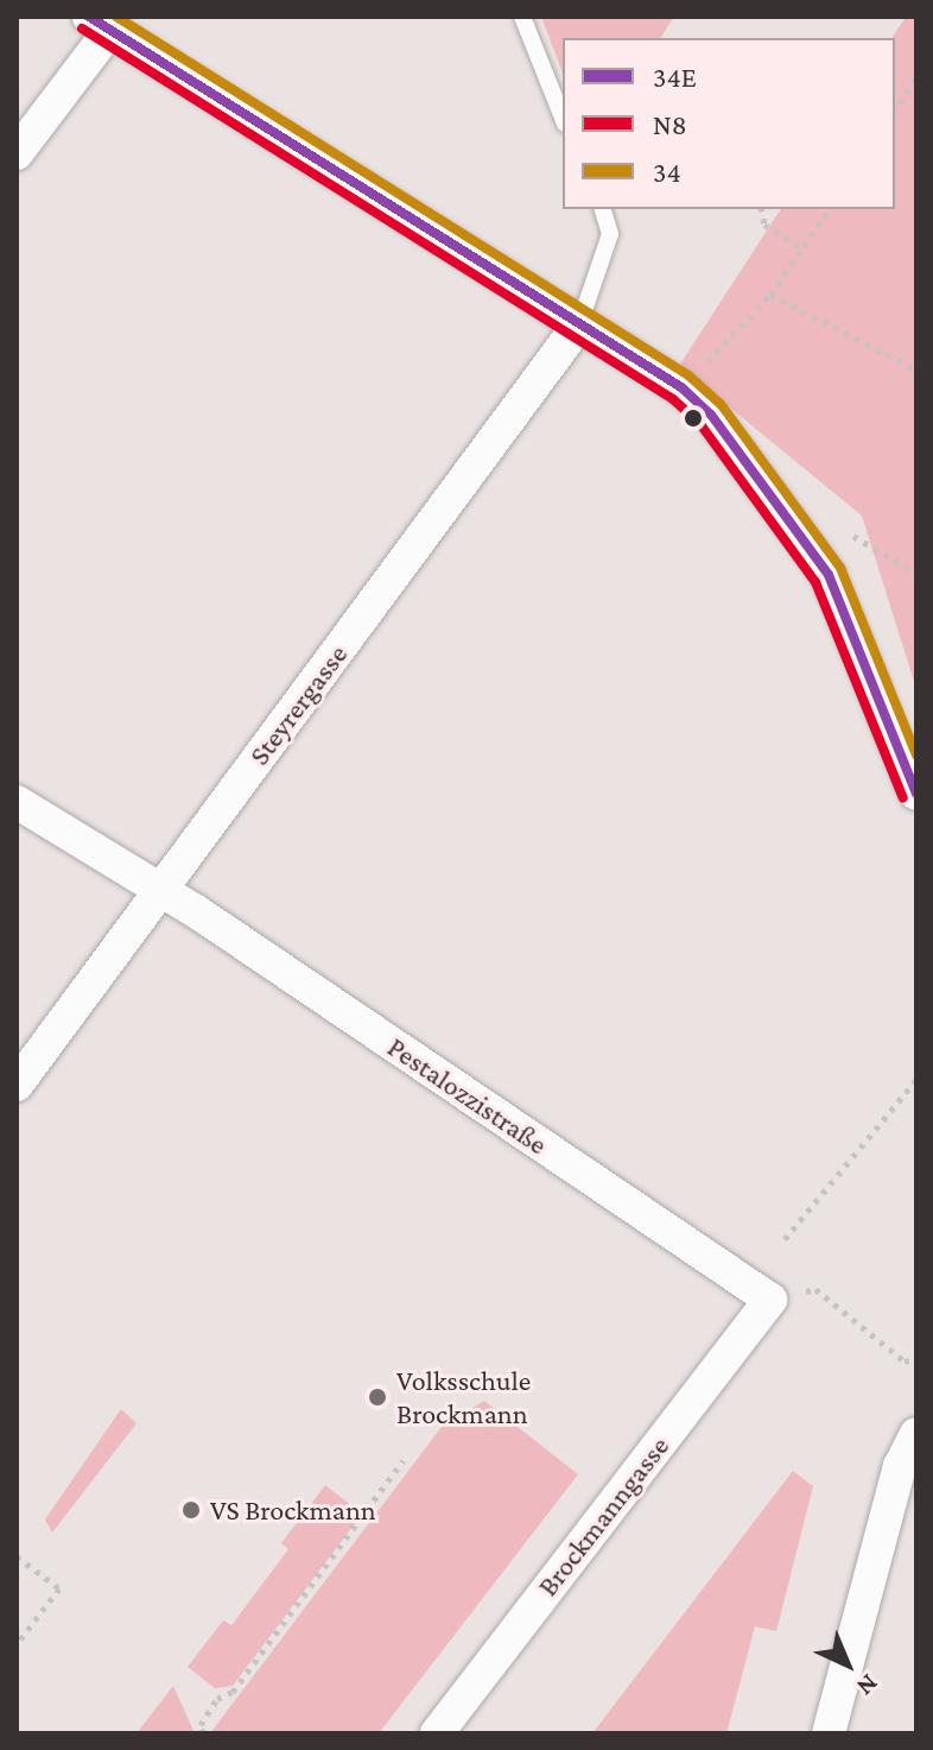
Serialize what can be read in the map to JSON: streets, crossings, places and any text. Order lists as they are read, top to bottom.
{
  "streets": {
    "street": ["Steyrergasse", "Pestalozzistraße", "Brockmanngasse"]
  },
  "crossings": [
    ["Steyrergasse", "Pestalozzistraße"],
    ["Pestalozzistraße", "Brockmanngasse"]
  ],
  "places": ["Volksschule Brockmann", "VS Brockmann"],
  "lines": ["transit line 34E", "transit line 34", "transit line N8"],
  "legend": ["34E", "N8", "34"],
  "north": "bottom right"
}
